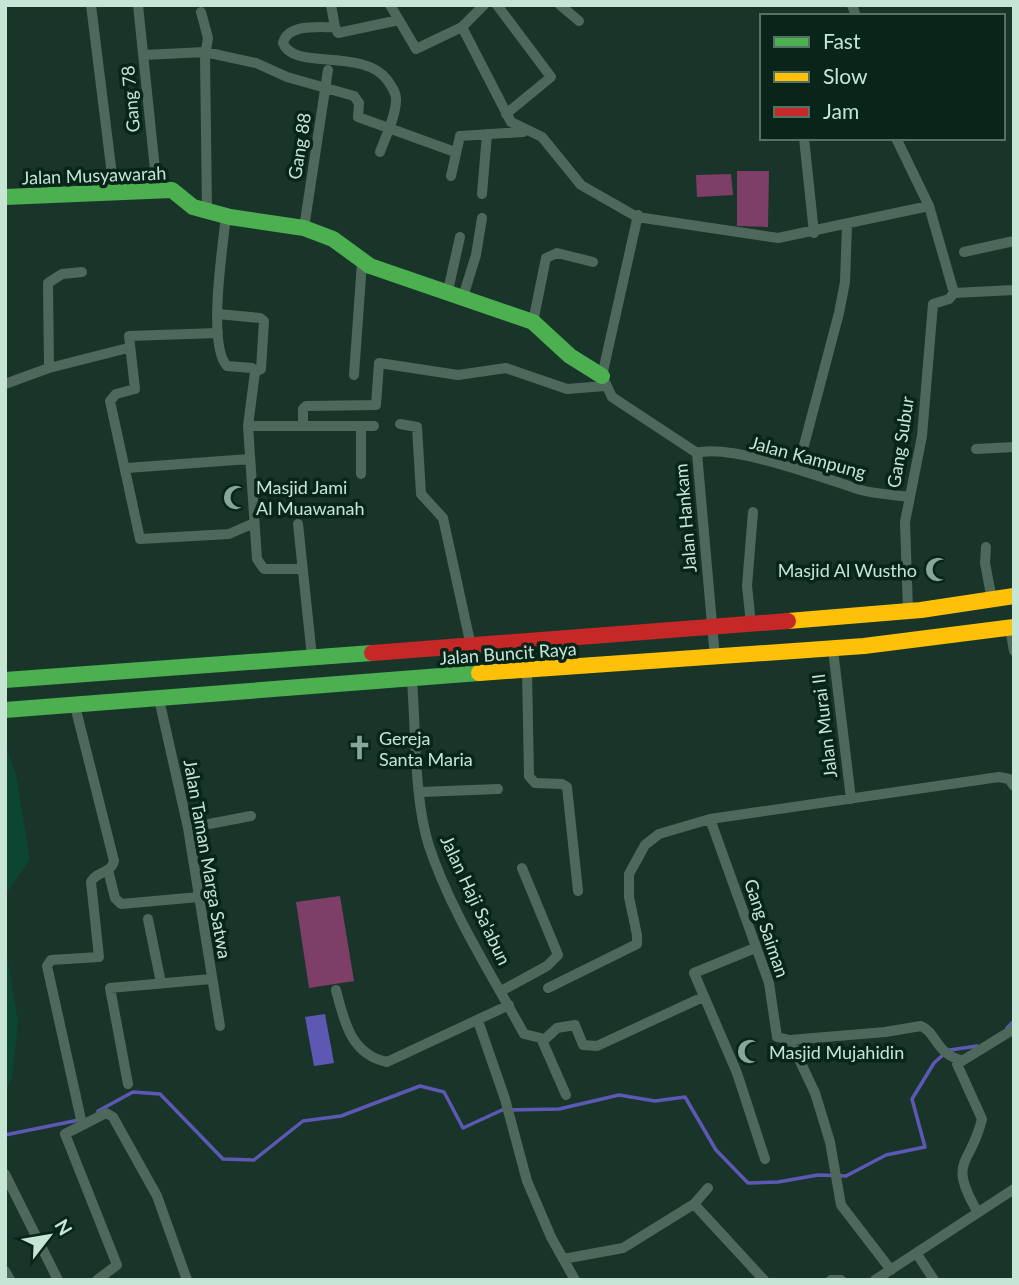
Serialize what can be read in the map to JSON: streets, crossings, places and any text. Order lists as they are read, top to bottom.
{
  "streets": {
    "main road": ["Jalan Musyawarah", "Jalan Buncit Raya"],
    "street": [
      "Gang 78",
      "Gang 88",
      "Gang Subur",
      "Jalan Kampung",
      "Jalan Hankam",
      "Jalan Murai II",
      "Jalan Taman Marga Satwa",
      "Jalan Haji Sa'abun",
      "Gang Saiman"
    ]
  },
  "crossings": [
    ["Gang 78", "Jalan Musyawarah"],
    ["Gang 88", "Jalan Musyawarah"],
    ["Jalan Musyawarah", "Jalan Hankam"],
    ["Gang Subur", "Jalan Kampung"],
    ["Gang Subur", "Jalan Buncit Raya"],
    ["Jalan Kampung", "Jalan Hankam"],
    ["Jalan Hankam", "Jalan Buncit Raya"],
    ["Jalan Buncit Raya", "Jalan Murai II"],
    ["Jalan Buncit Raya", "Jalan Taman Marga Satwa"],
    ["Jalan Buncit Raya", "Jalan Haji Sa'abun"]
  ],
  "places": {
    "mosque": ["Masjid Jami Al Muawanah", "Masjid Al Wustho", "Masjid Mujahidin"],
    "church": ["Gereja Santa Maria"]
  },
  "legend": ["Fast", "Slow", "Jam"],
  "north": "top right"
}
